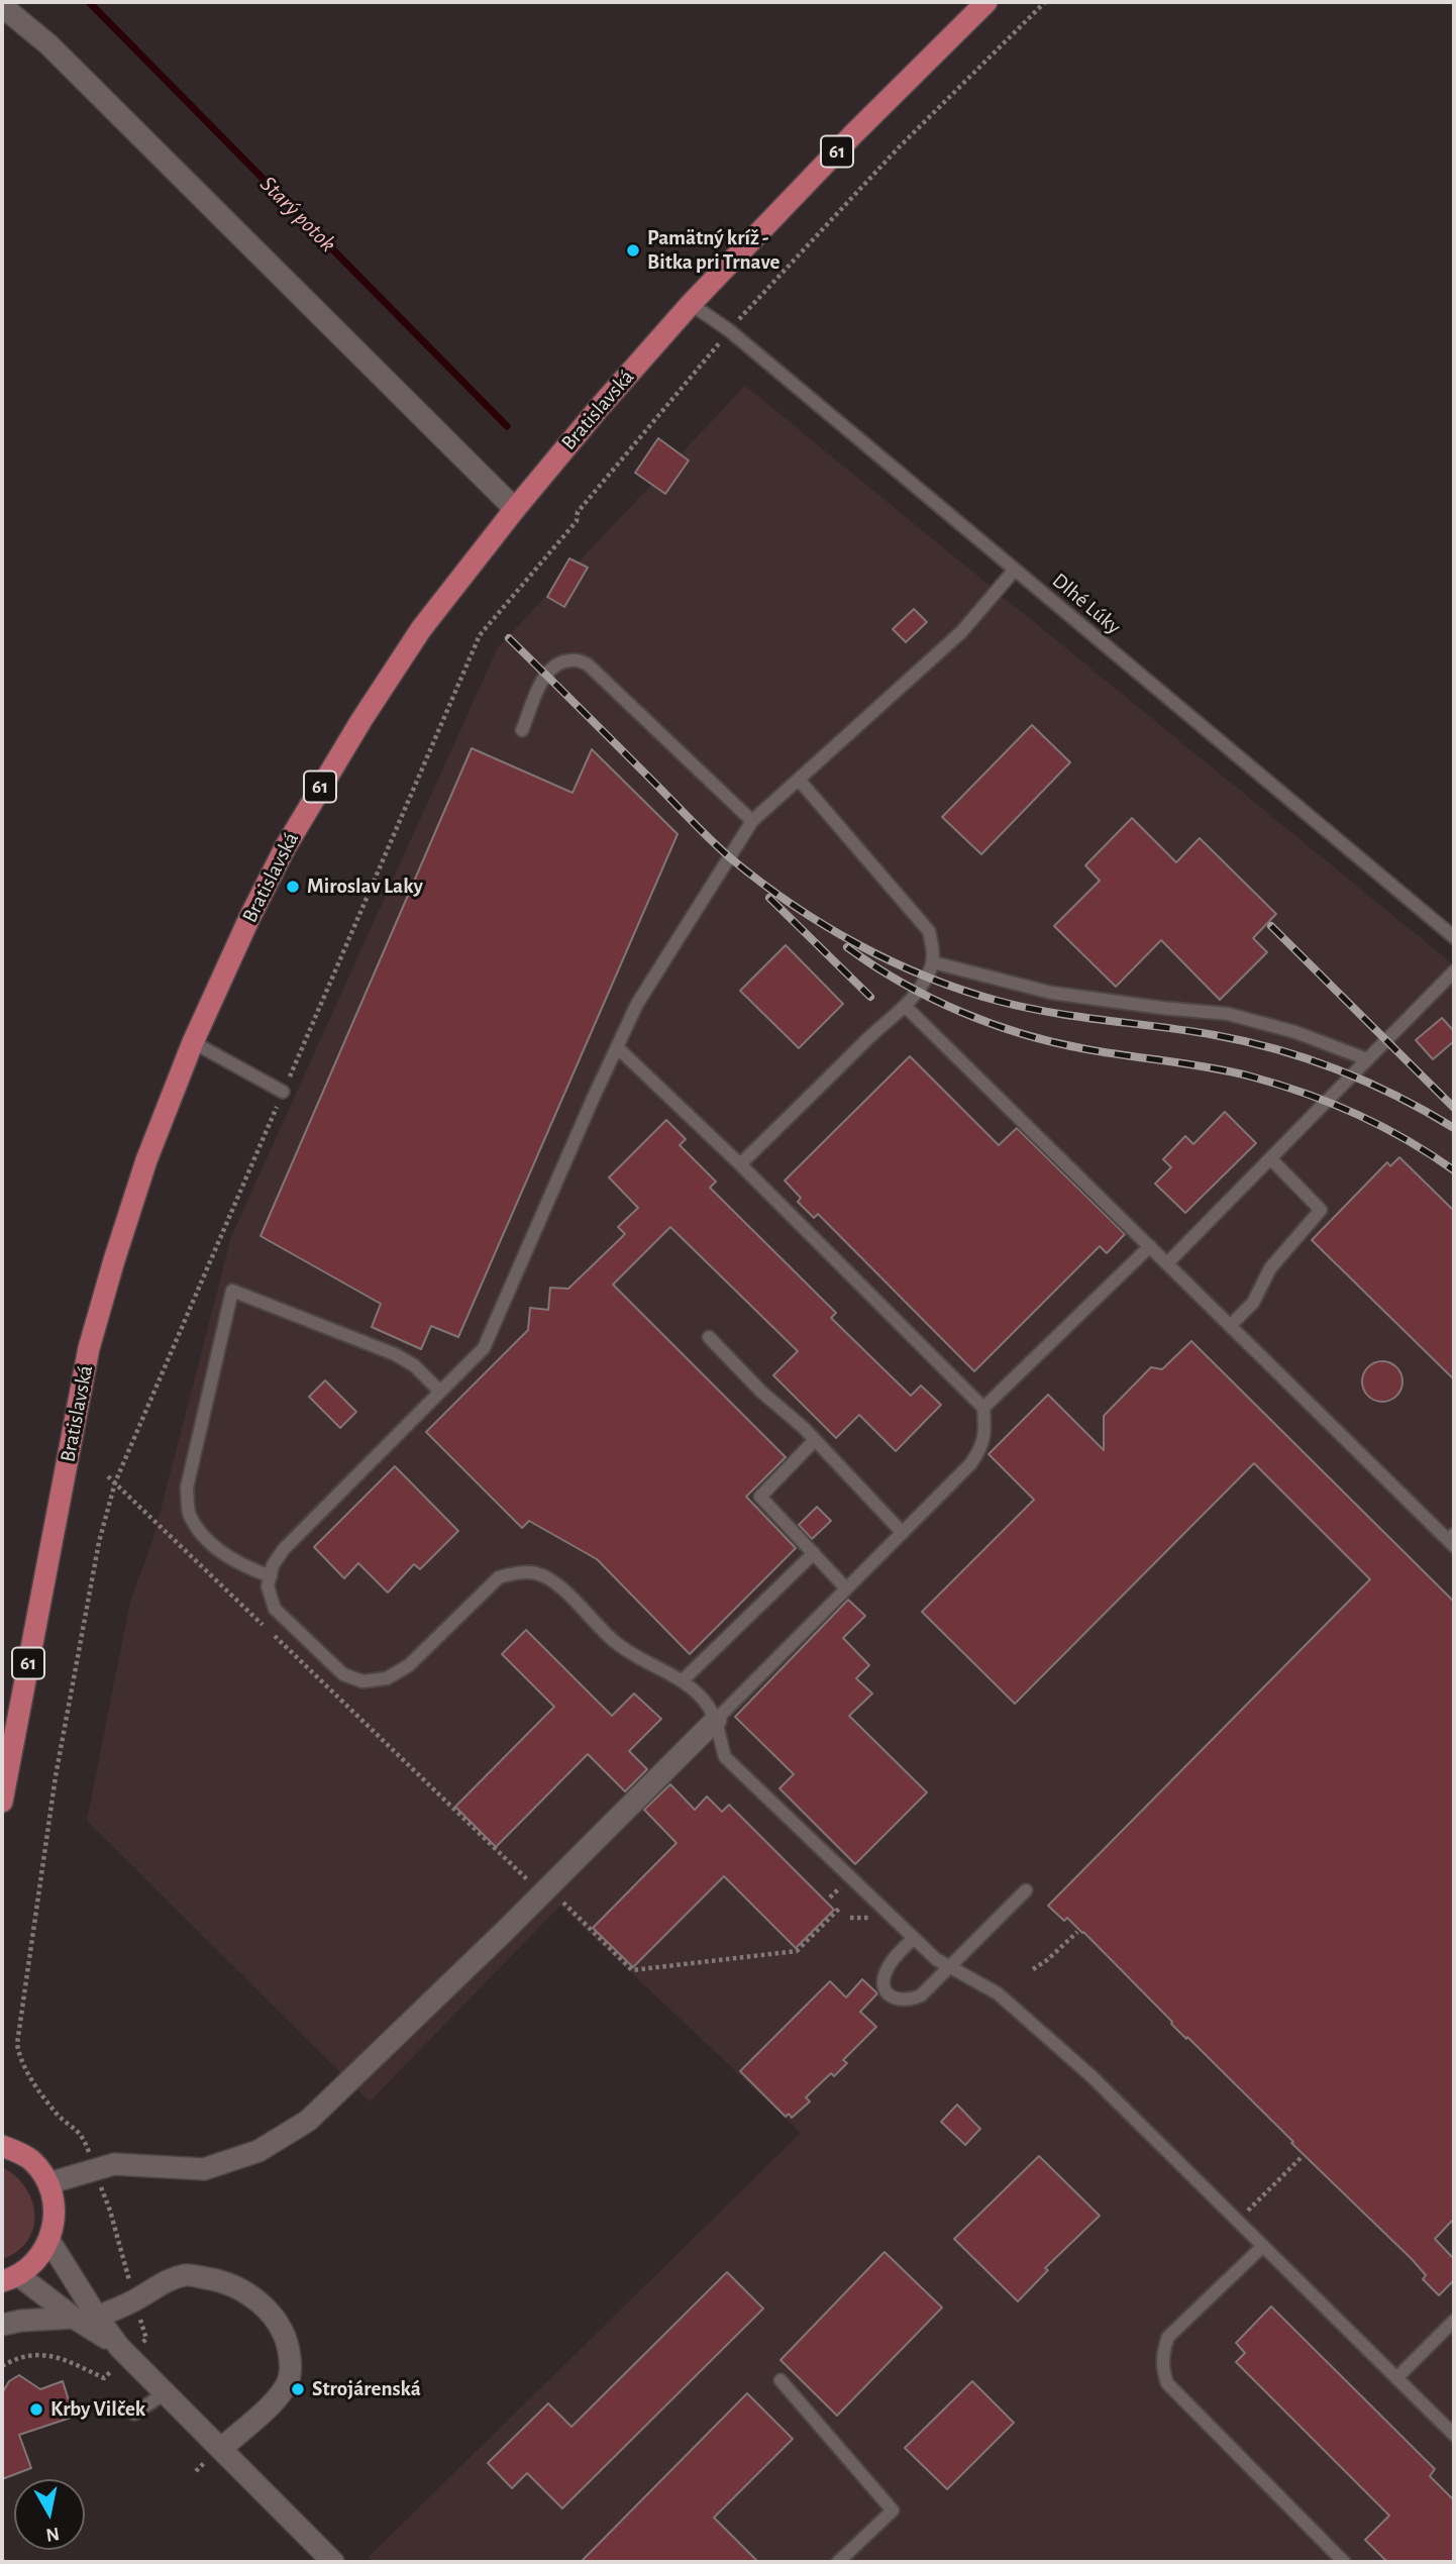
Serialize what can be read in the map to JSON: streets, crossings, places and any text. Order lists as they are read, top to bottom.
{
  "streets": {
    "main road": ["61", "Bratislavská"],
    "lane": ["Dlhé Lúky"]
  },
  "crossings": [
    ["Bratislavská", "Dlhé Lúky"]
  ],
  "water": ["Starý potok"],
  "places": [
    "Pamätný kríž - Bitka pri Trnave",
    "Miroslav Laky",
    "Strojárenská",
    "Krby Vilček"
  ],
  "north": "bottom"
}
